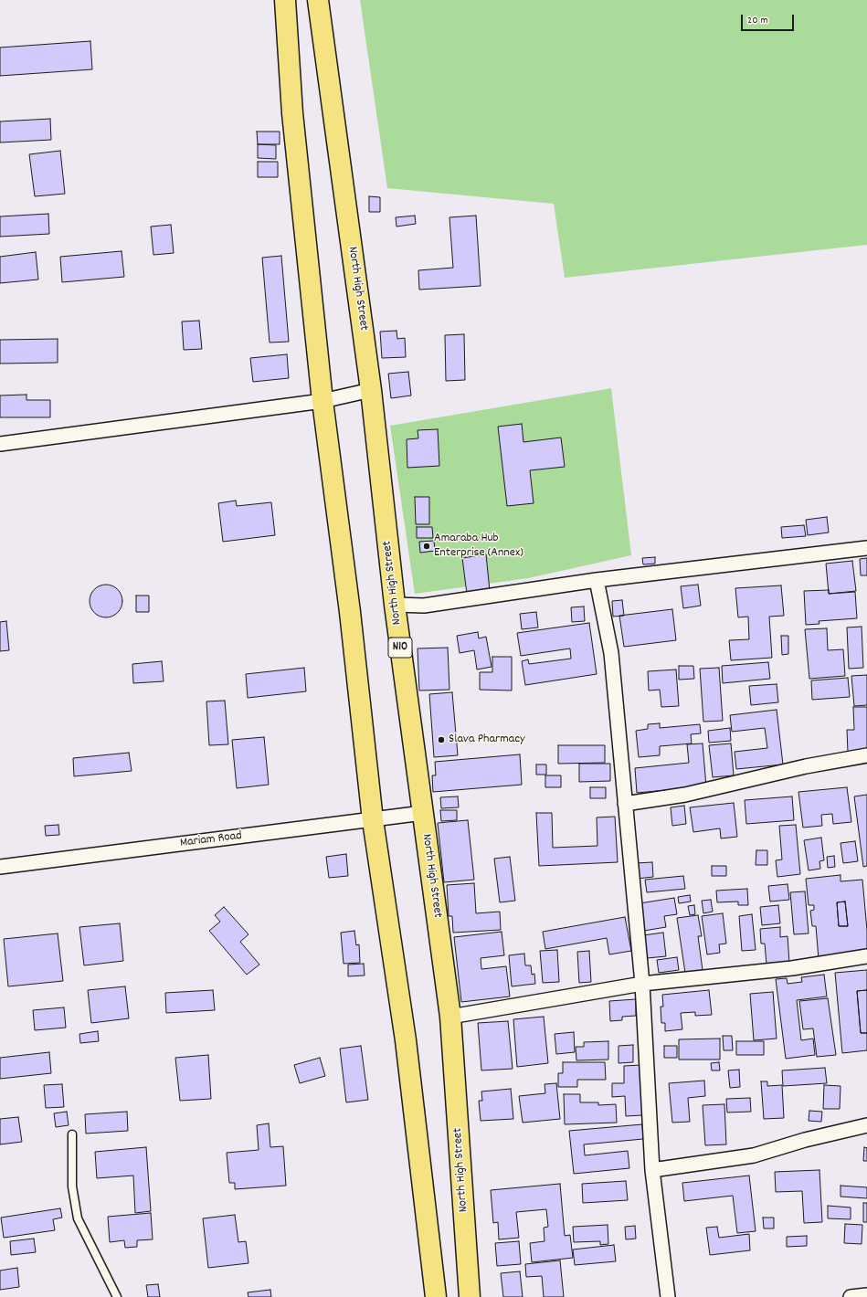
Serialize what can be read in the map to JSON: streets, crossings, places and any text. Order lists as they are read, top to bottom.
{
  "streets": {
    "highway": ["North High Street", "N10"],
    "street": ["Mariam Road"]
  },
  "crossings": [
    ["North High Street", "Mariam Road"]
  ],
  "places": ["Amaraba Hub Enterprise (Annex)", "Slava Pharmacy"],
  "scale_bar": "20 m"
}
